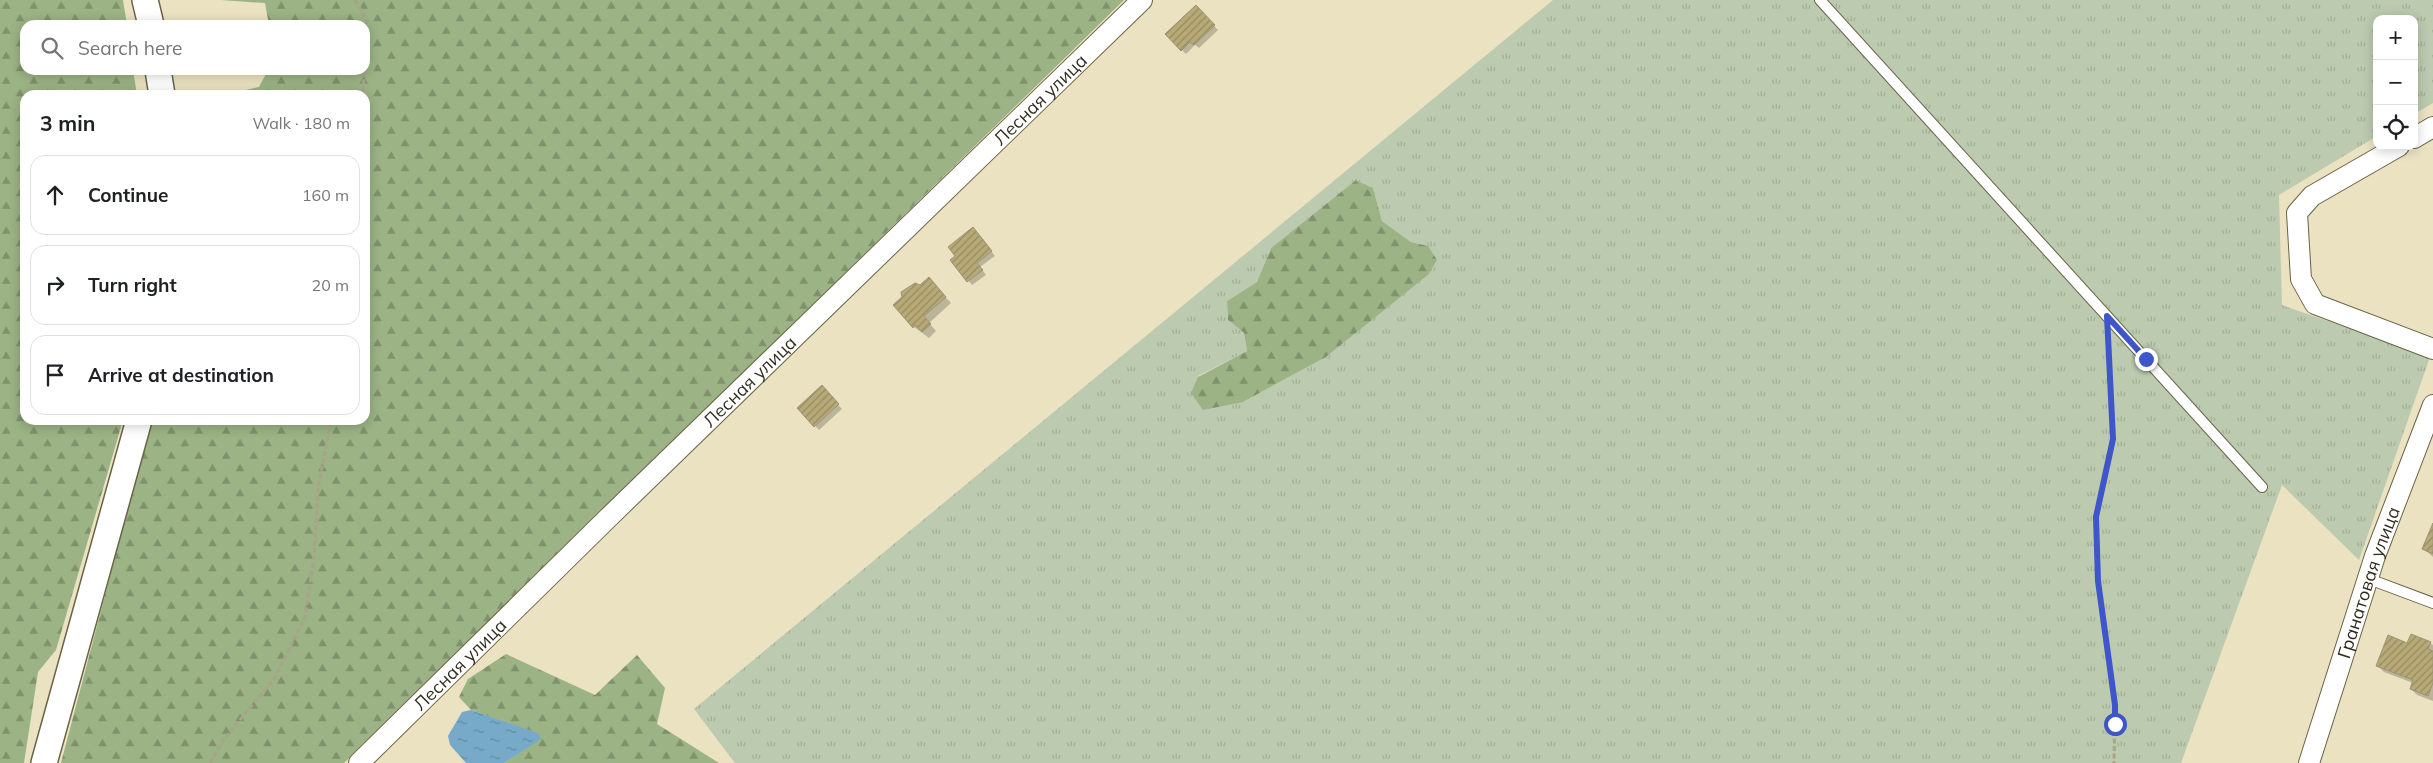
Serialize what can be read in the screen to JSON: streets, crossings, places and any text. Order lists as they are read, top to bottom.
{
  "streets": {
    "street": ["Лесная улица", "Гранатовая улица"]
  },
  "page": {
    "map_buttons": ["+", "−"],
    "search": "Search here",
    "heading": ["3 min", "Walk · 180 m"],
    "list": [
      ["Continue", "160 m"],
      ["Turn right", "20 m"],
      "Arrive at destination"
    ]
  }
}
